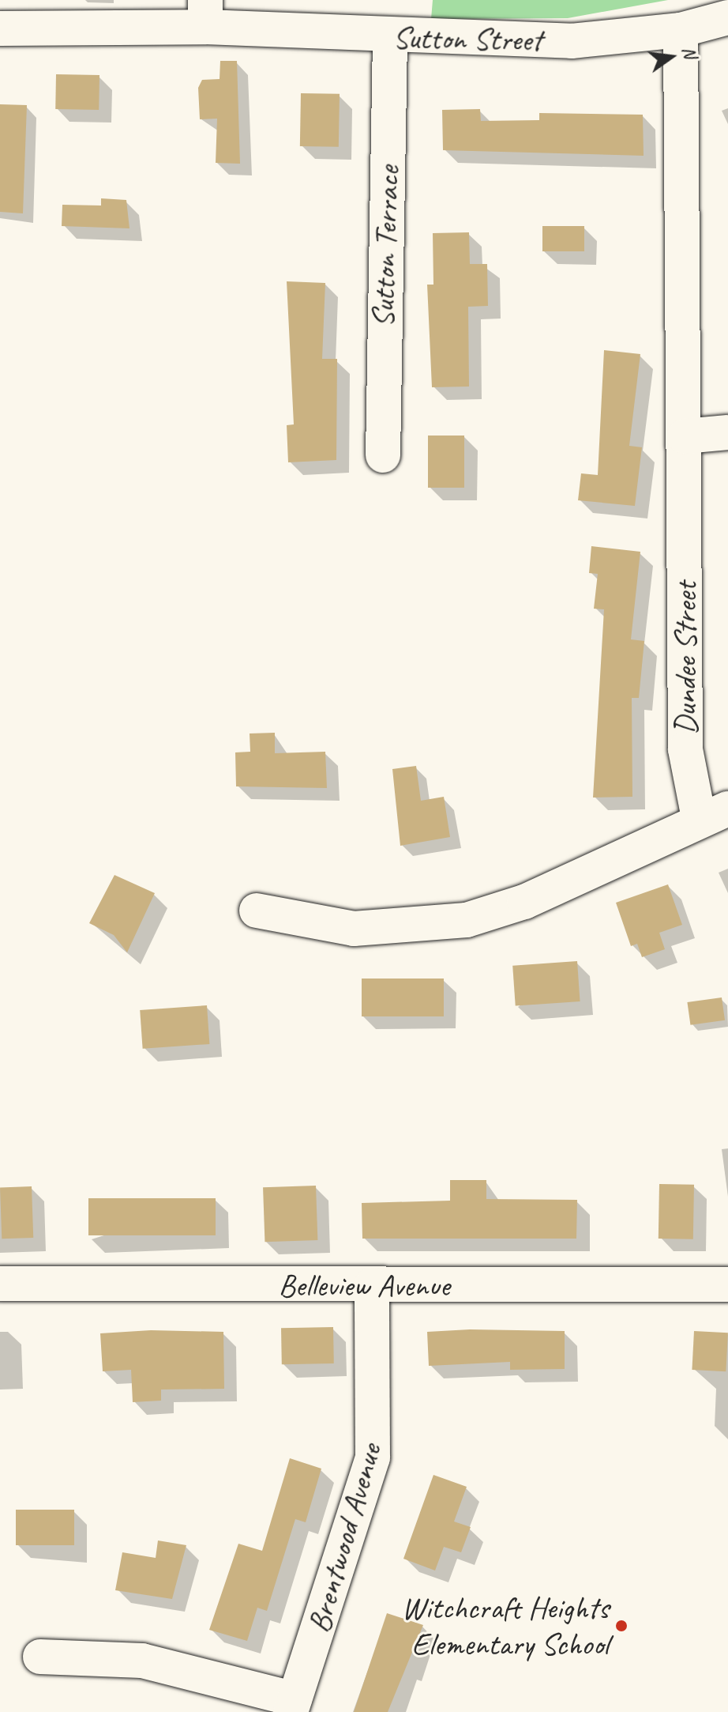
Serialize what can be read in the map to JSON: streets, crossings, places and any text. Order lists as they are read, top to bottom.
{
  "streets": {
    "street": [
      "Sutton Street",
      "Sutton Terrace",
      "Dundee Street",
      "Belleview Avenue",
      "Brentwood Avenue"
    ]
  },
  "crossings": [
    ["Sutton Street", "Sutton Terrace"],
    ["Sutton Street", "Dundee Street"],
    ["Belleview Avenue", "Brentwood Avenue"]
  ],
  "places": ["Witchcraft Heights Elementary School"],
  "north": "right"
}
